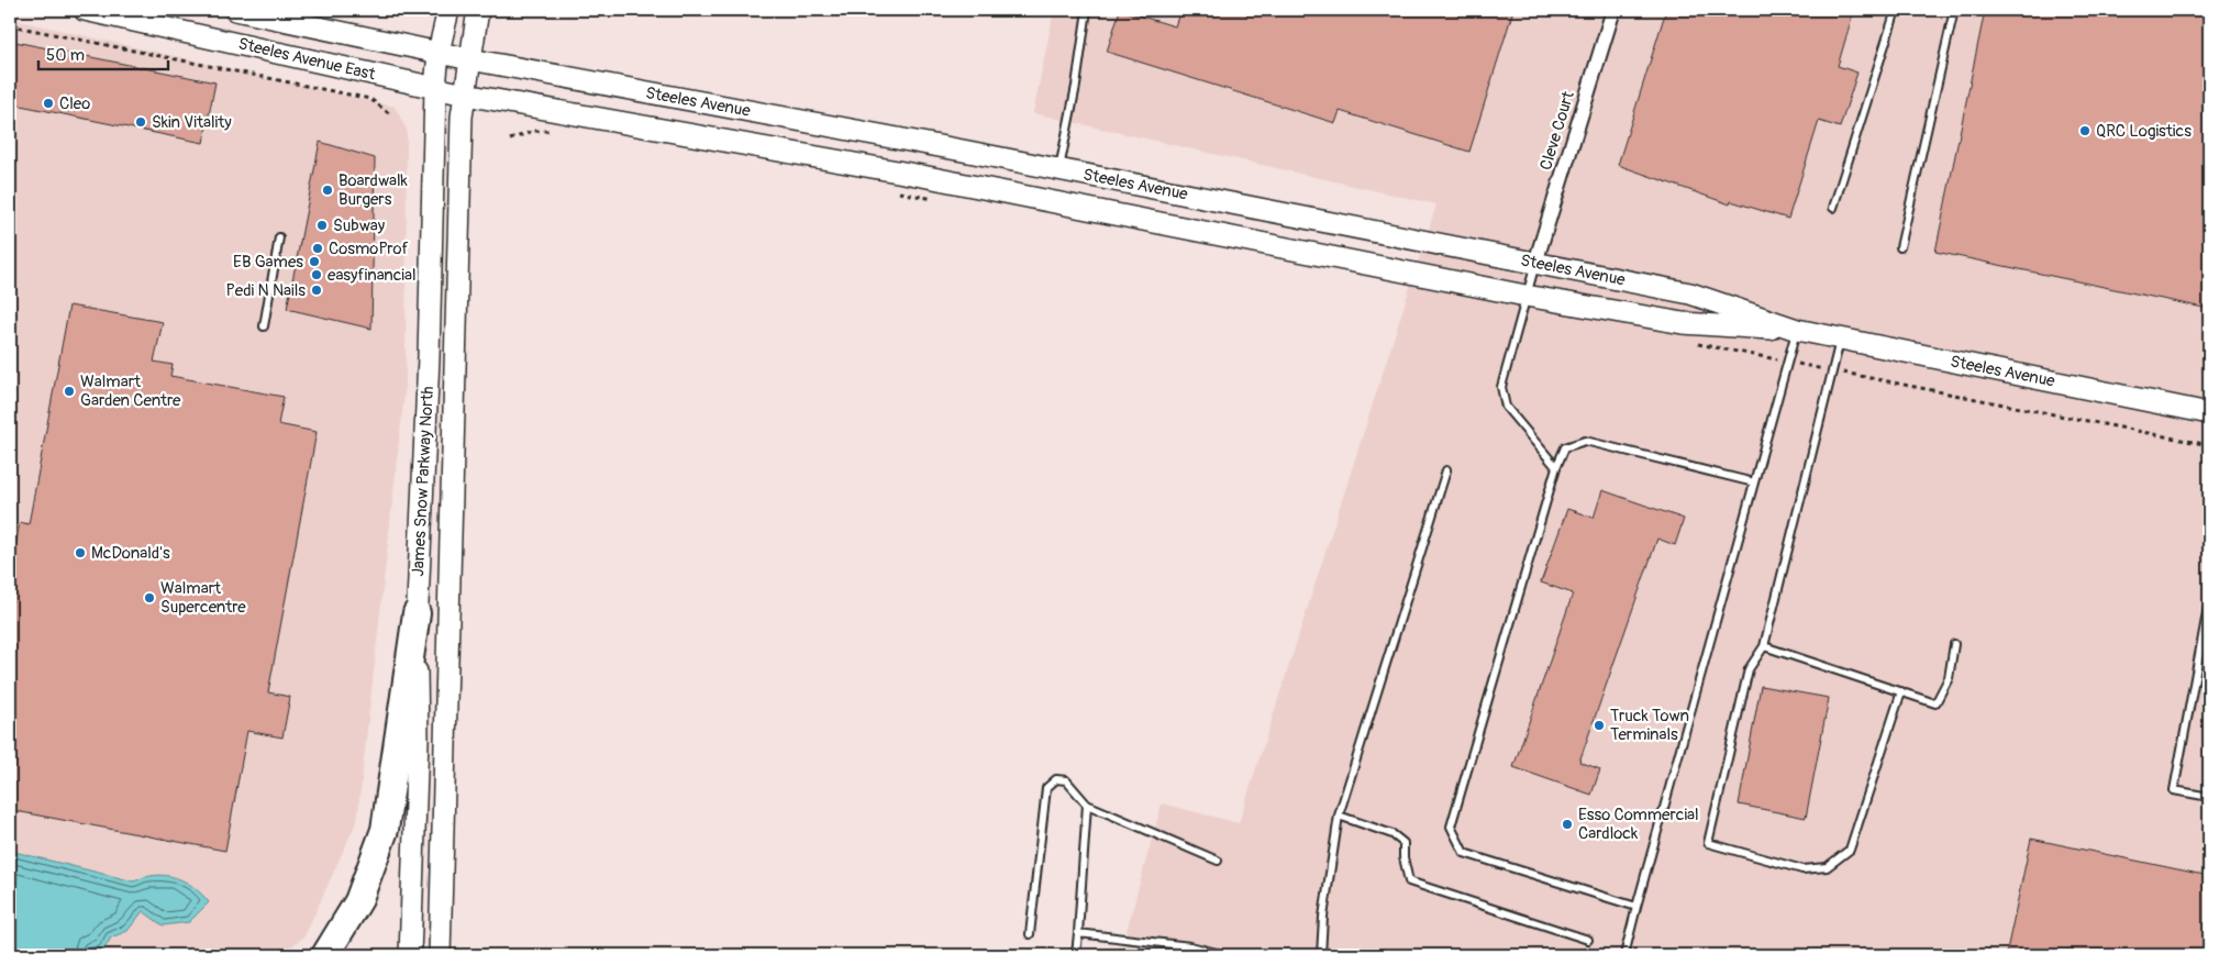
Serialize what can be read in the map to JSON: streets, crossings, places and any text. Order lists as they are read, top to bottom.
{
  "streets": {
    "main road": ["Steeles Avenue East", "Steeles Avenue", "James Snow Parkway North"],
    "street": ["Cleve Court"]
  },
  "crossings": [
    ["Steeles Avenue East", "Steeles Avenue"],
    ["Steeles Avenue East", "James Snow Parkway North"],
    ["Steeles Avenue", "Cleve Court"],
    ["Steeles Avenue", "James Snow Parkway North"]
  ],
  "places": [
    "Cleo",
    "Skin Vitality",
    "QRC Logistics",
    "Boardwalk Burgers",
    "Subway",
    "CosmoProf",
    "EB Games",
    "easyfinancial",
    "Pedi N Nails",
    "Walmart Garden Centre",
    "McDonald's",
    "Walmart Supercentre",
    "Truck Town Terminals",
    "Esso Commercial Cardlock"
  ],
  "scale_bar": "50 m"
}
